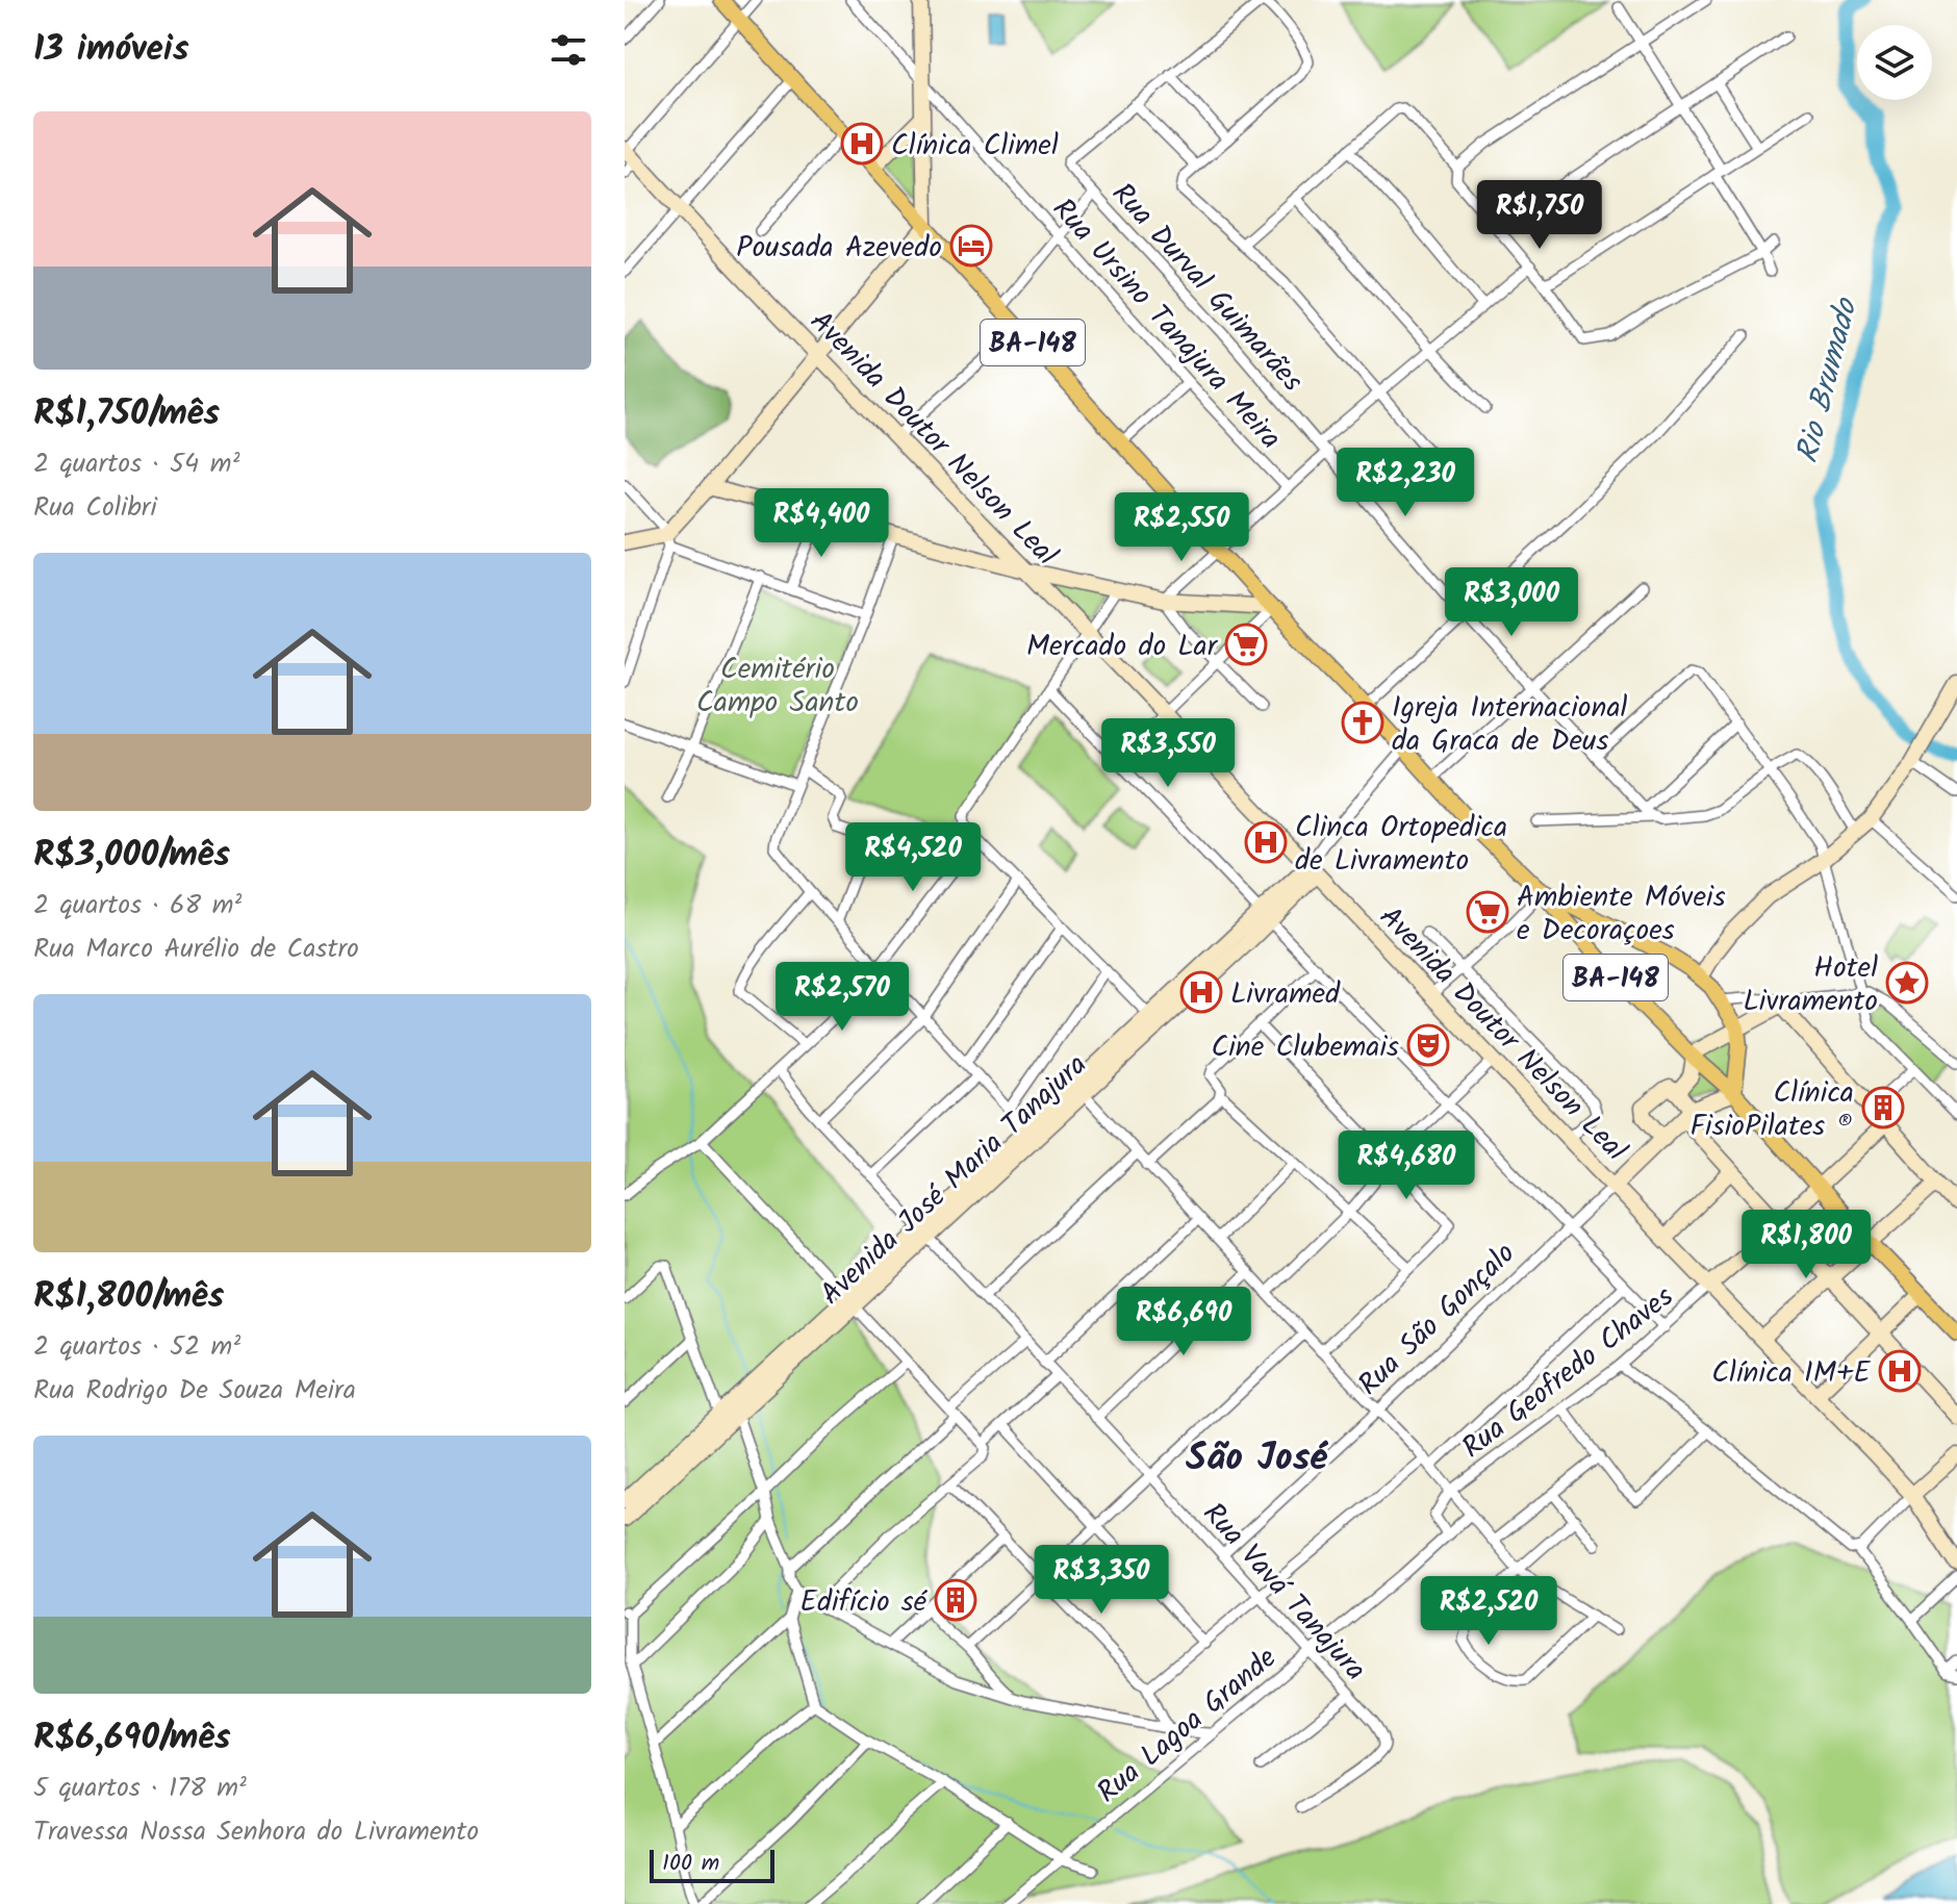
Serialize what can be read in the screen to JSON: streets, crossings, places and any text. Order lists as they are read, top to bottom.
{
  "streets": {
    "main road": ["BA-148"],
    "street": [
      "Rua Durval Guimarães",
      "Rua Ursino Tanajura Meira",
      "Avenida Doutor Nelson Leal",
      "Avenida José Maria Tanajura",
      "Rua São Gonçalo",
      "Rua Geofredo Chaves",
      "Rua Vavá Tanajura",
      "Rua Lagoa Grande"
    ]
  },
  "crossings": [
    ["Avenida Doutor Nelson Leal", "Avenida José Maria Tanajura"],
    ["Avenida Doutor Nelson Leal", "Rua São Gonçalo"],
    ["Avenida Doutor Nelson Leal", "Rua Geofredo Chaves"],
    ["Avenida José Maria Tanajura", "Rua Vavá Tanajura"],
    ["Rua São Gonçalo", "Rua Vavá Tanajura"],
    ["Rua Vavá Tanajura", "Rua Lagoa Grande"]
  ],
  "districts": ["São José"],
  "water": ["Rio Brumado"],
  "parks": ["Cemitério Campo Santo"],
  "places": {
    "hospital": [
      "Clínica Climel",
      "Clinca Ortopedica de Livramento",
      "Livramed",
      "Clínica IM+E"
    ],
    "hotel": ["Pousada Azevedo"],
    "supermarket": ["Mercado do Lar", "Ambiente Móveis e Decoraçoes"],
    "church": ["Igreja Internacional da Graca de Deus"],
    "place": ["Hotel Livramento"],
    "theatre": ["Cine Clubemais"],
    "building": ["Clínica FisioPilates ®", "Edifício sé"]
  },
  "scale_bar": "100 m",
  "page": {
    "heading": "13 imóveis",
    "list": [
      {
        "name": "R$1,750/mês",
        "note": "2 quartos · 54 m² · Rua Colibri"
      },
      {
        "name": "R$3,000/mês",
        "note": "2 quartos · 68 m² · Rua Marco Aurélio de Castro"
      },
      {
        "name": "R$1,800/mês",
        "note": "2 quartos · 52 m² · Rua Rodrigo De Souza Meira"
      },
      {
        "name": "R$6,690/mês",
        "note": "5 quartos · 178 m² · Travessa Nossa Senhora do Livramento"
      }
    ],
    "price": [
      "R$1,750",
      "R$2,230",
      "R$4,400",
      "R$2,550",
      "R$3,000",
      "R$3,550",
      "R$4,520",
      "R$2,570",
      "R$4,680",
      "R$1,800",
      "R$6,690",
      "R$3,350",
      "R$2,520"
    ],
    "scale": "100 m"
  }
}
